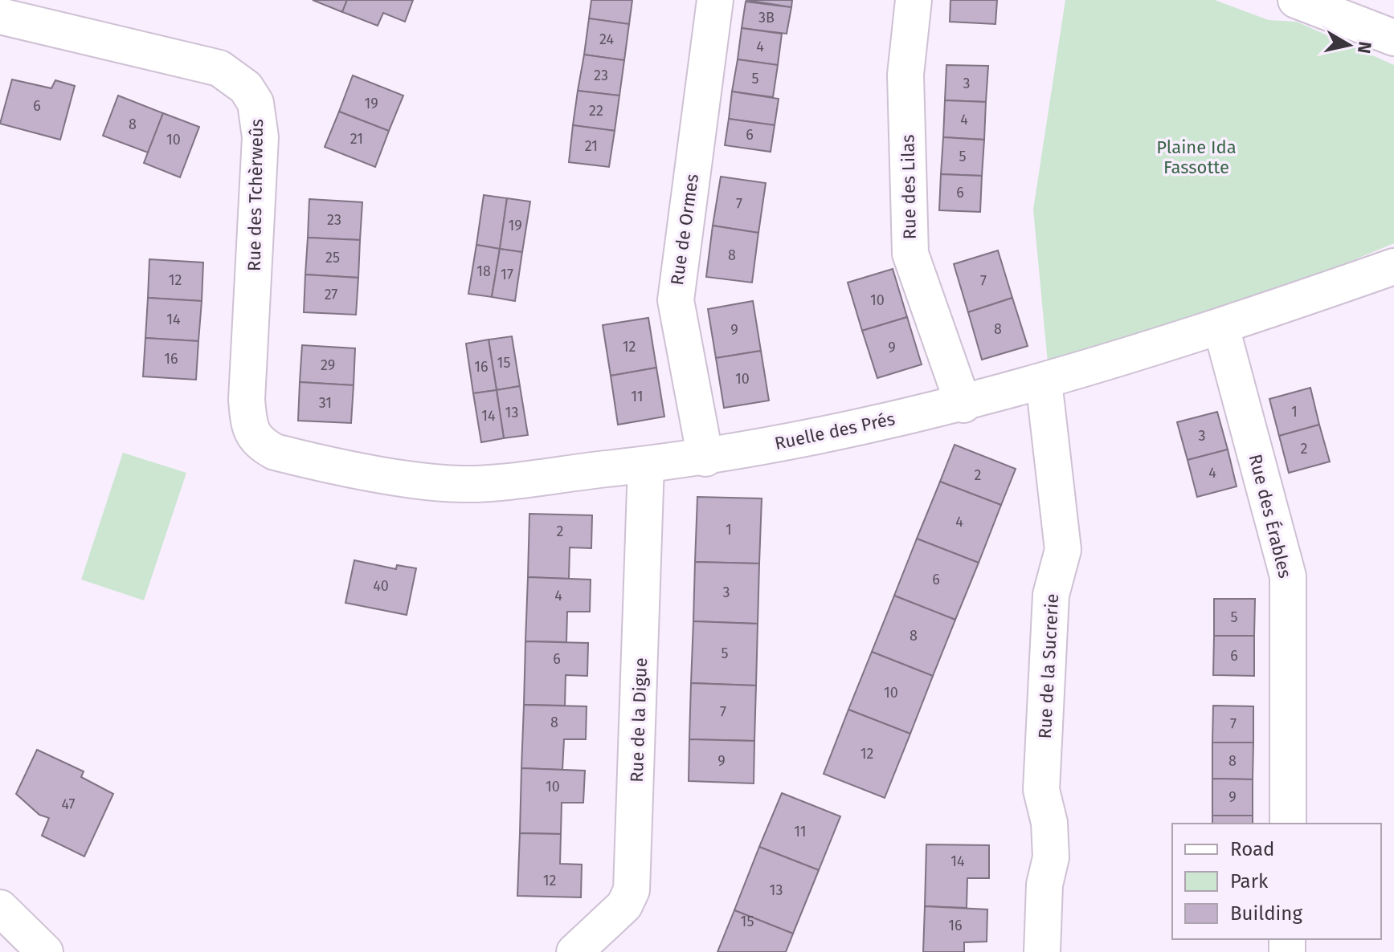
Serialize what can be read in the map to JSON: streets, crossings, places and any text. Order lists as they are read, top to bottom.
{
  "streets": {
    "street": [
      "Rue des Lilas",
      "Rue des Tchèrweûs",
      "Rue de Ormes",
      "Ruelle des Prés",
      "Rue des Érables",
      "Rue de la Sucrerie",
      "Rue de la Digue"
    ]
  },
  "crossings": [
    ["Rue des Lilas", "Ruelle des Prés"],
    ["Rue des Tchèrweûs", "Ruelle des Prés"],
    ["Rue de Ormes", "Ruelle des Prés"],
    ["Ruelle des Prés", "Rue des Érables"],
    ["Ruelle des Prés", "Rue de la Sucrerie"],
    ["Ruelle des Prés", "Rue de la Digue"]
  ],
  "parks": ["Plaine Ida Fassotte"],
  "house_numbers": [
    "3B",
    "24",
    "4",
    "23",
    "5",
    "3",
    "19",
    "6",
    "22",
    "4",
    "8",
    "6",
    "21",
    "10",
    "21",
    "5",
    "6",
    "7",
    "23",
    "19",
    "8",
    "25",
    "18",
    "17",
    "12",
    "7",
    "27",
    "10",
    "14",
    "8",
    "9",
    "12",
    "9",
    "16",
    "15",
    "29",
    "16",
    "10",
    "11",
    "31",
    "1",
    "13",
    "14",
    "3",
    "2",
    "4",
    "2",
    "4",
    "1",
    "2",
    "6",
    "40",
    "3",
    "4",
    "5",
    "8",
    "5",
    "6",
    "6",
    "10",
    "7",
    "8",
    "7",
    "12",
    "9",
    "8",
    "10",
    "9",
    "47",
    "11",
    "14",
    "12",
    "13",
    "15",
    "16"
  ],
  "legend": ["Road", "Park", "Building"],
  "north": "right"
}
